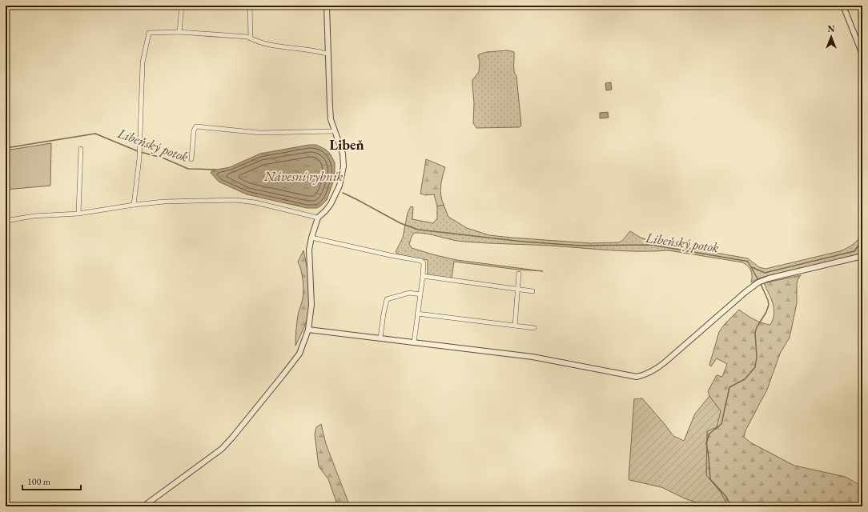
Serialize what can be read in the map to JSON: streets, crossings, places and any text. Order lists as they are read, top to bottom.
{
  "districts": ["Libeň"],
  "water": ["Libeňský potok", "Návesní rybník"],
  "scale_bar": "100 m",
  "north": "top"
}
